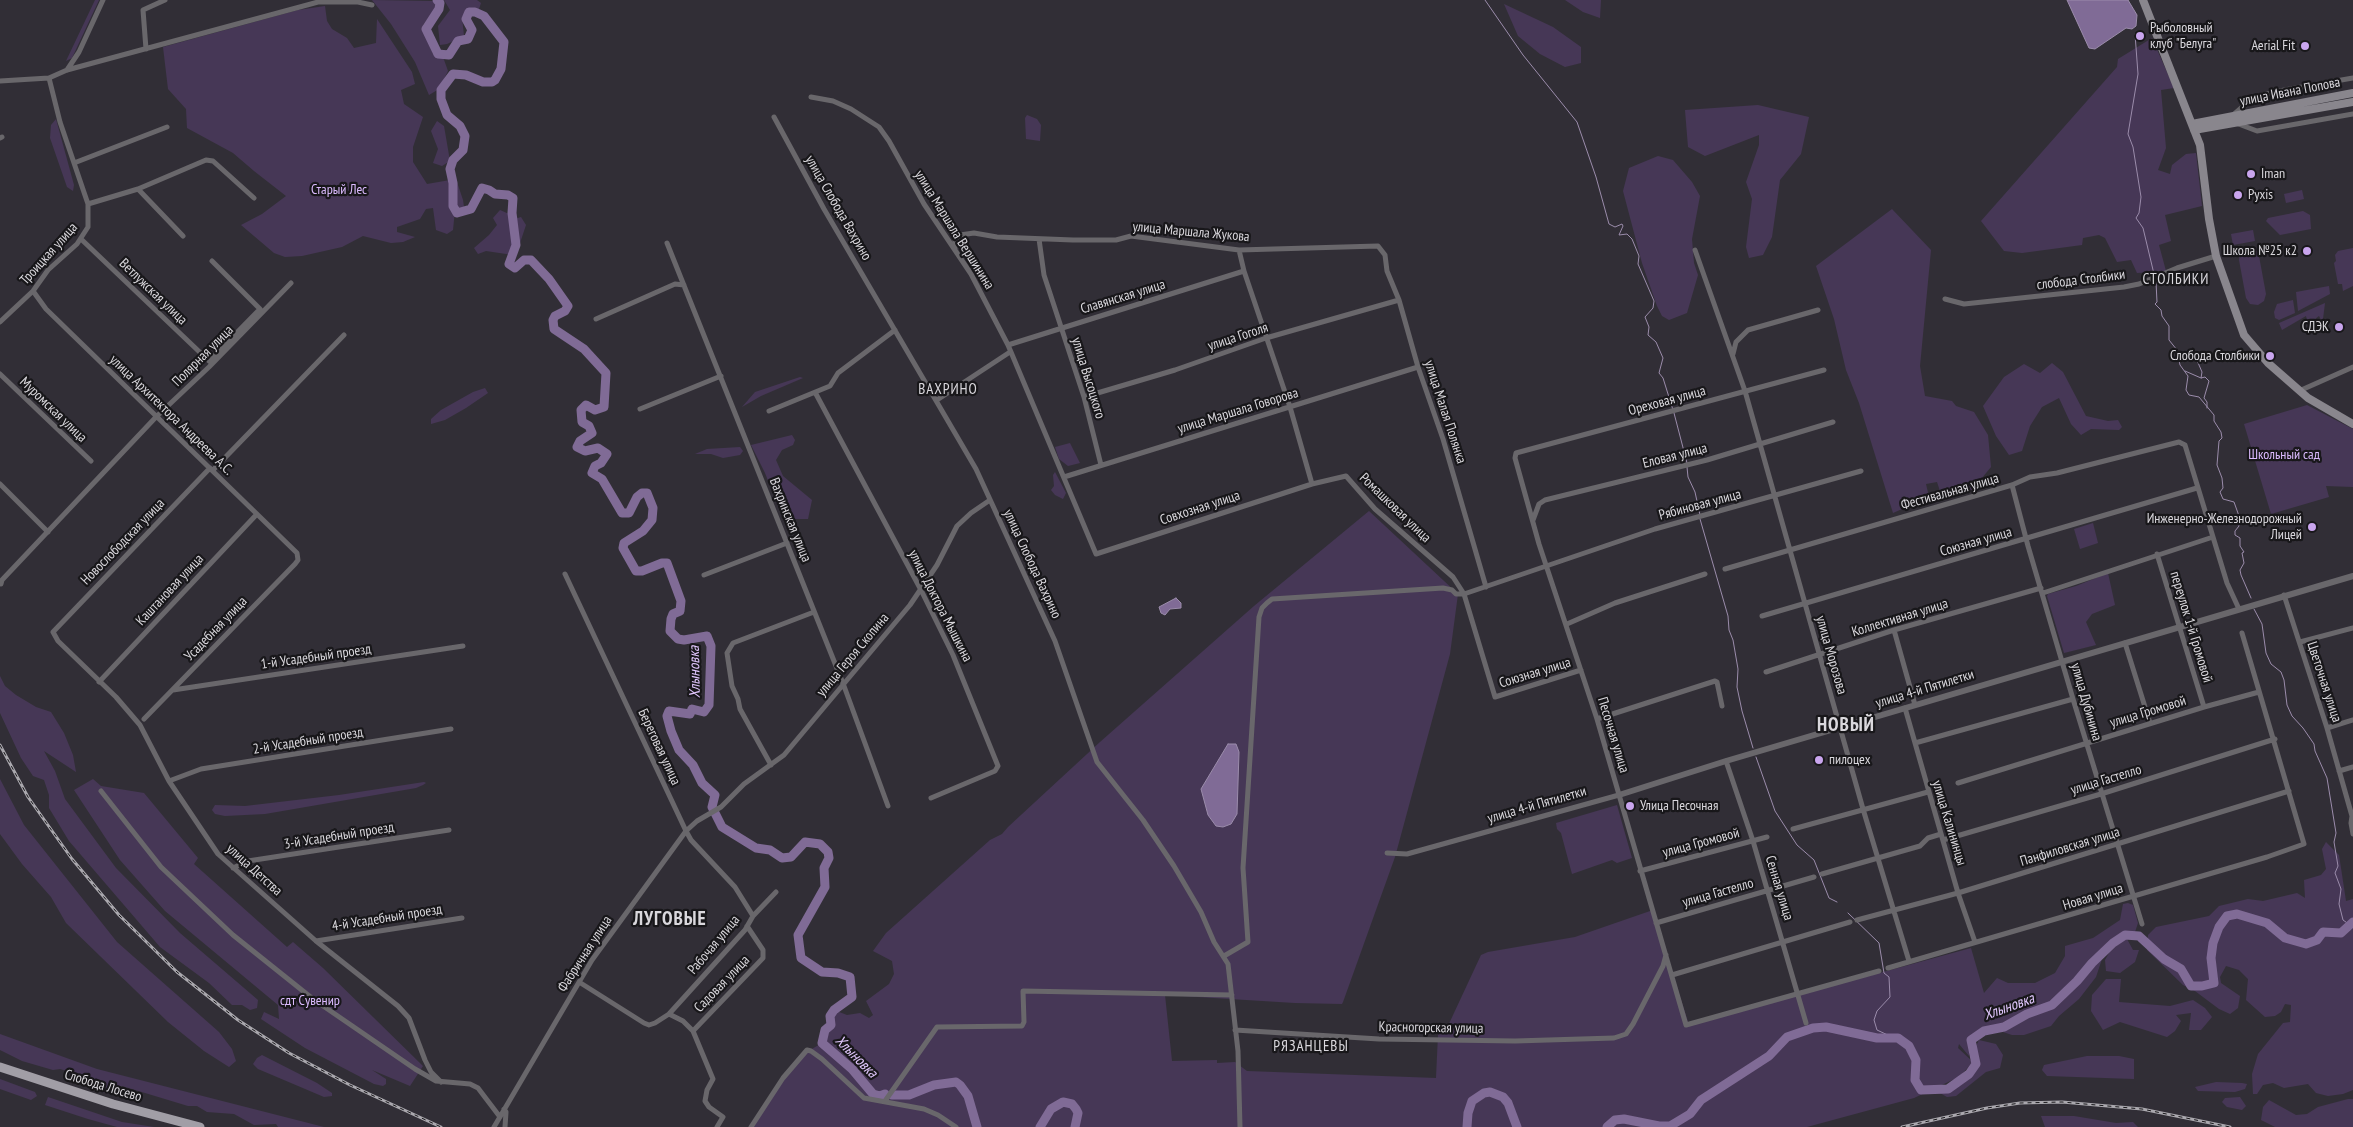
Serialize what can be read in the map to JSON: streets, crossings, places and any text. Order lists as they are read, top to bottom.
{
  "streets": {
    "main road": ["улица Ивана Попова", "Слобода Лосево"],
    "street": [
      "улица Слобода Вахрино",
      "улица Маршала Вершинина",
      "улица Маршала Жукова",
      "Троицкая улица",
      "слобода Столбики",
      "Ветлужская улица",
      "Славянская улица",
      "улица Гоголя",
      "Полярная улица",
      "улица Высоцкого",
      "Ореховая улица",
      "Муромская улица",
      "улица Маршала Говорова",
      "улица Малая Полянка",
      "улица Архитектора Андреева А.С.",
      "Еловая улица",
      "Фестивальная улица",
      "Рябиновая улица",
      "Совхозная улица",
      "Ромашковая улица",
      "Вахринская улица",
      "Новослободская улица",
      "Союзная улица",
      "Каштановая улица",
      "улица Доктора Мышкина",
      "Коллективная улица",
      "переулок 1-й Громовой",
      "Усадебная улица",
      "улица Героя Скопина",
      "улица Морозова",
      "1-й Усадебный проезд",
      "Цветочная улица",
      "улица 4-й Пятилетки",
      "улица Дубинина",
      "улица Громовой",
      "Песочная улица",
      "2-й Усадебный проезд",
      "Береговая улица",
      "улица Гастелло",
      "улица Калининцы",
      "3-й Усадебный проезд",
      "Панфиловская улица",
      "улица Детства",
      "Сенная улица",
      "Новая улица",
      "4-й Усадебный проезд",
      "Рабочая улица",
      "Фабричная улица",
      "Садовая улица",
      "Красногорская улица"
    ]
  },
  "crossings": [
    ["улица Слобода Вахрино", "улица Героя Скопина"],
    ["улица Слобода Вахрино", "Красногорская улица"],
    ["улица Маршала Вершинина", "улица Маршала Жукова"],
    ["улица Маршала Вершинина", "Славянская улица"],
    ["улица Маршала Вершинина", "улица Маршала Говорова"],
    ["улица Маршала Вершинина", "Совхозная улица"],
    ["улица Маршала Жукова", "улица Высоцкого"],
    ["улица Маршала Жукова", "улица Малая Полянка"],
    ["Троицкая улица", "Ветлужская улица"],
    ["Троицкая улица", "улица Архитектора Андреева А.С."],
    ["Ветлужская улица", "Полярная улица"],
    ["Славянская улица", "улица Высоцкого"],
    ["улица Гоголя", "улица Высоцкого"],
    ["улица Гоголя", "улица Малая Полянка"],
    ["Полярная улица", "улица Архитектора Андреева А.С."],
    ["улица Высоцкого", "улица Маршала Говорова"],
    ["Ореховая улица", "улица Морозова"],
    ["Ореховая улица", "Песочная улица"],
    ["улица Маршала Говорова", "улица Малая Полянка"],
    ["улица Малая Полянка", "Рябиновая улица"],
    ["улица Архитектора Андреева А.С.", "Новослободская улица"],
    ["улица Архитектора Андреева А.С.", "Каштановая улица"],
    ["улица Архитектора Андреева А.С.", "Усадебная улица"],
    ["Еловая улица", "улица Морозова"],
    ["Еловая улица", "Песочная улица"],
    ["Фестивальная улица", "Союзная улица"],
    ["Фестивальная улица", "улица Морозова"],
    ["Фестивальная улица", "улица Дубинина"],
    ["Рябиновая улица", "Ромашковая улица"],
    ["Рябиновая улица", "улица Морозова"],
    ["Рябиновая улица", "Песочная улица"],
    ["Совхозная улица", "Ромашковая улица"],
    ["Ромашковая улица", "Союзная улица"],
    ["Вахринская улица", "улица Героя Скопина"],
    ["Новослободская улица", "улица Детства"],
    ["Союзная улица", "улица Морозова"],
    ["Союзная улица", "улица Дубинина"],
    ["Союзная улица", "Песочная улица"],
    ["Каштановая улица", "улица Детства"],
    ["улица Доктора Мышкина", "улица Героя Скопина"],
    ["Коллективная улица", "переулок 1-й Громовой"],
    ["Коллективная улица", "улица Морозова"],
    ["Коллективная улица", "улица Дубинина"],
    ["переулок 1-й Громовой", "улица 4-й Пятилетки"],
    ["переулок 1-й Громовой", "улица Громовой"],
    ["Усадебная улица", "1-й Усадебный проезд"],
    ["улица Героя Скопина", "Фабричная улица"],
    ["улица Морозова", "улица 4-й Пятилетки"],
    ["улица Морозова", "улица Гастелло"],
    ["улица Морозова", "Панфиловская улица"],
    ["улица Морозова", "Новая улица"],
    ["Цветочная улица", "улица 4-й Пятилетки"],
    ["улица 4-й Пятилетки", "улица Дубинина"],
    ["улица 4-й Пятилетки", "Песочная улица"],
    ["улица 4-й Пятилетки", "улица Калининцы"],
    ["улица 4-й Пятилетки", "Сенная улица"],
    ["улица Дубинина", "улица Громовой"],
    ["улица Дубинина", "улица Гастелло"],
    ["улица Дубинина", "Панфиловская улица"],
    ["улица Дубинина", "Новая улица"],
    ["улица Громовой", "Песочная улица"],
    ["улица Громовой", "Сенная улица"],
    ["Песочная улица", "улица Гастелло"],
    ["Песочная улица", "Сенная улица"],
    ["Песочная улица", "Красногорская улица"],
    ["2-й Усадебный проезд", "улица Детства"],
    ["Береговая улица", "Рабочая улица"],
    ["Береговая улица", "Фабричная улица"],
    ["улица Гастелло", "улица Калининцы"],
    ["улица Гастелло", "Сенная улица"],
    ["улица Калининцы", "Панфиловская улица"],
    ["улица Калининцы", "Новая улица"],
    ["3-й Усадебный проезд", "улица Детства"],
    ["Панфиловская улица", "Новая улица"],
    ["улица Детства", "4-й Усадебный проезд"],
    ["Рабочая улица", "Садовая улица"]
  ],
  "districts": [
    "СТОЛБИКИ",
    "ВАХРИНО",
    "НОВЫЙ",
    "ЛУГОВЫЕ",
    "РЯЗАНЦЕВЫ"
  ],
  "water": ["Хлыновка"],
  "parks": ["Старый Лес", "Школьный сад", "сдт Сувенир"],
  "places": [
    "Рыболовный клуб \"Белуга\"",
    "Aerial Fit",
    "Iman",
    "Pyxis",
    "Школа №25 к2",
    "СДЭК",
    "Слобода Столбики",
    "Инженерно-Железнодорожный Лицей",
    "пилоцех",
    "Улица Песочная"
  ]
}
